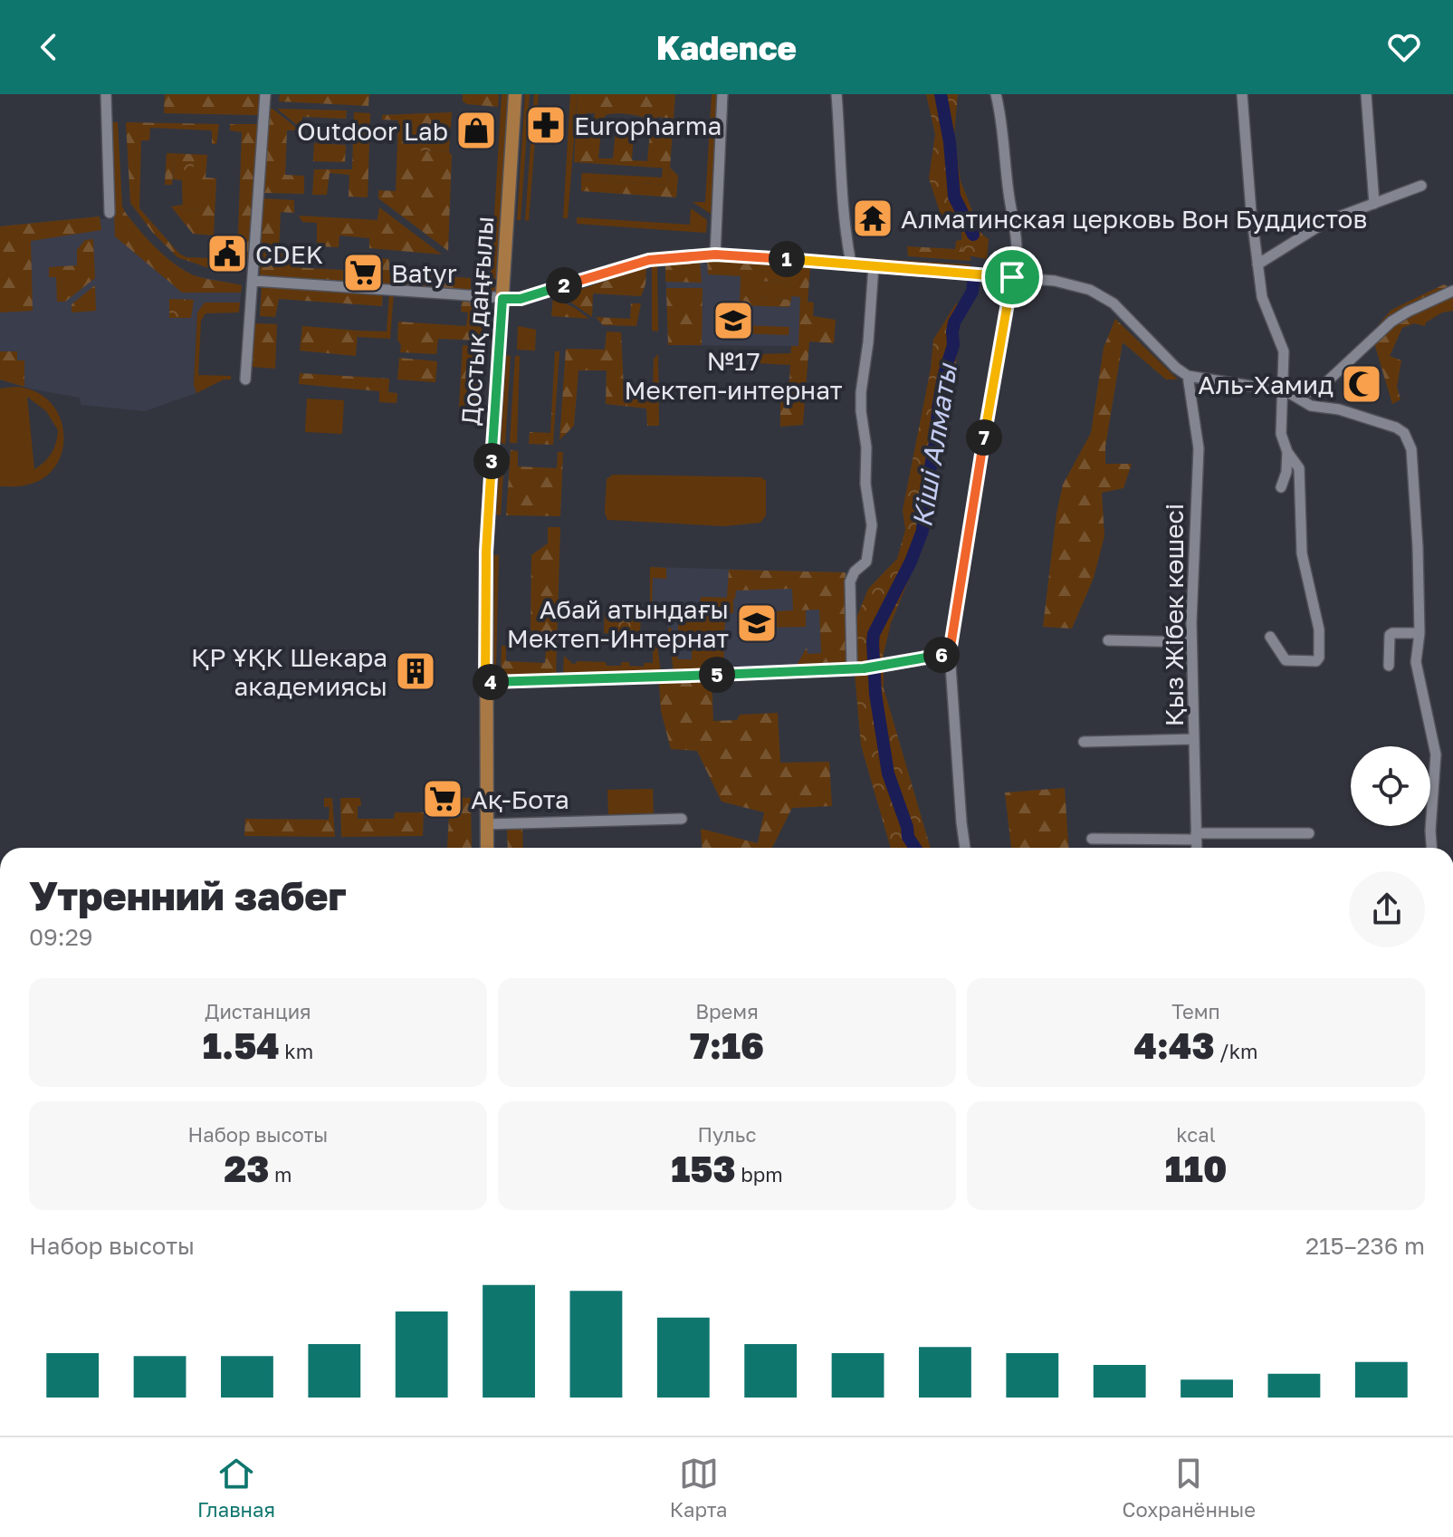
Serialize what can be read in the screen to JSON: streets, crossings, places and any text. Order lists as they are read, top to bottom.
{
  "streets": {
    "main road": ["Достық даңғылы"],
    "street": ["Қыз Жібек көшесі"]
  },
  "water": ["Кіші Алматы"],
  "places": {
    "pharmacy": ["Europharma"],
    "shop": ["Outdoor Lab"],
    "temple": ["Алматинская церковь Вон Буддистов"],
    "public building": ["CDEK"],
    "supermarket": ["Batyr", "Ақ-Бота"],
    "school or university": ["№17 Мектеп-интернат", "Абай атындағы Мектеп-Интернат"],
    "mosque": ["Аль-Хамид"],
    "building": ["ҚР ҰҚК Шекара академиясы"]
  },
  "page": {
    "header": "Kadence",
    "pins": [
      "1",
      "2",
      "7",
      "3",
      "6",
      "5",
      "4"
    ],
    "heading": ["Утренний забег", "09:29"],
    "stats": [
      ["Дистанция", "1.54 km"],
      ["Время", "7:16"],
      ["Темп", "4:43 /km"],
      ["Набор высоты", "23 m"],
      ["Пульс", "153 bpm"],
      ["kcal", "110"]
    ],
    "chart": ["Набор высоты", "215–236 m"],
    "tabs": ["Главная", "Карта", "Сохранённые"]
  }
}
